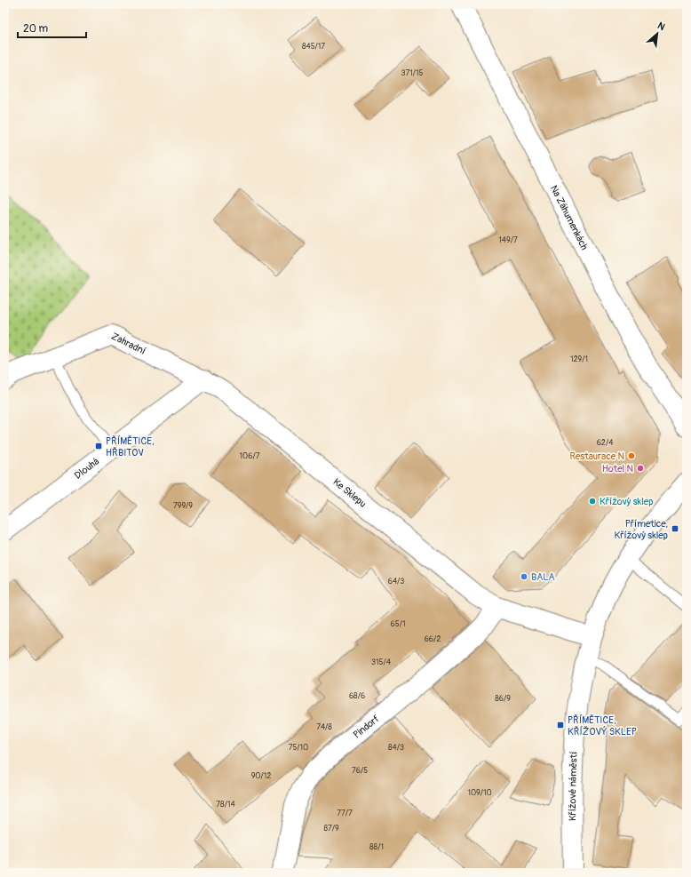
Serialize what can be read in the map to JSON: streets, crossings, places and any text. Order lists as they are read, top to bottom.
{
  "streets": {
    "street": [
      "Na Záhumenkách",
      "Zahradní",
      "Dlouhá",
      "Ke Sklepu",
      "Pindorf",
      "Křížové náměstí"
    ]
  },
  "crossings": [
    ["Zahradní", "Dlouhá"],
    ["Zahradní", "Ke Sklepu"],
    ["Dlouhá", "Ke Sklepu"],
    ["Ke Sklepu", "Pindorf"]
  ],
  "places": {
    "transit": ["PŘÍMĚTICE, HŘBITOV", "Přímetice, Křížový sklep", "PŘÍMĚTICE, KŘÍŽOVÝ SKLEP"],
    "other": [
      "Restaurace N",
      "Hotel N",
      "Křížový sklep",
      "BALA"
    ]
  },
  "house_numbers": [
    "845/17",
    "371/15",
    "149/7",
    "129/1",
    "62/4",
    "106/7",
    "799/9",
    "64/3",
    "65/1",
    "66/2",
    "315/4",
    "68/6",
    "86/9",
    "74/8",
    "75/10",
    "84/3",
    "76/5",
    "90/12",
    "109/10",
    "78/14",
    "77/7",
    "87/9",
    "88/1"
  ],
  "scale_bar": "20 m",
  "north": "top right"
}
